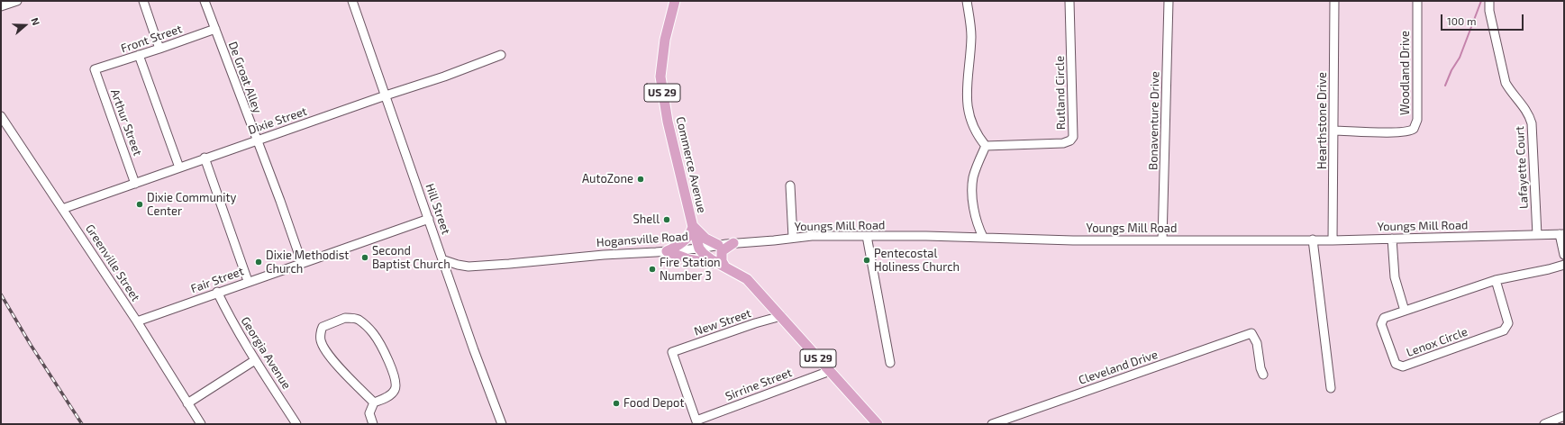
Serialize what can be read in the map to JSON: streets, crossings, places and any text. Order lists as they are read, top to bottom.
{
  "streets": {
    "main road": ["US 29", "Commerce Avenue", "Hogansville Road"],
    "street": [
      "Front Street",
      "Woodland Drive",
      "De Groat Alley",
      "Rutland Circle",
      "Dixie Street",
      "Bonaventure Drive",
      "Hearthstone Drive",
      "Arthur Street",
      "Lafayette Court",
      "Hill Street",
      "Youngs Mill Road",
      "Greenville Street",
      "Fair Street",
      "New Street",
      "Lenox Circle",
      "Georgia Avenue",
      "Cleveland Drive",
      "Sirrine Street"
    ]
  },
  "crossings": [
    ["Front Street", "De Groat Alley"],
    ["Front Street", "Arthur Street"],
    ["Woodland Drive", "Hearthstone Drive"],
    ["De Groat Alley", "Dixie Street"],
    ["De Groat Alley", "Fair Street"],
    ["Dixie Street", "Arthur Street"],
    ["Dixie Street", "Hill Street"],
    ["Dixie Street", "Greenville Street"],
    ["Bonaventure Drive", "Youngs Mill Road"],
    ["Hearthstone Drive", "Youngs Mill Road"],
    ["Commerce Avenue", "Youngs Mill Road"],
    ["Commerce Avenue", "Hogansville Road"],
    ["Lafayette Court", "Youngs Mill Road"],
    ["Hill Street", "Hogansville Road"],
    ["Hill Street", "Fair Street"],
    ["Youngs Mill Road", "Hogansville Road"],
    ["Hogansville Road", "New Street"],
    ["Hogansville Road", "Sirrine Street"],
    ["Greenville Street", "Fair Street"],
    ["Fair Street", "Georgia Avenue"],
    ["New Street", "Sirrine Street"]
  ],
  "places": [
    "AutoZone",
    "Dixie Community Center",
    "Shell",
    "Second Baptist Church",
    "Pentecostal Holiness Church",
    "Dixie Methodist Church",
    "Fire Station Number 3",
    "Food Depot"
  ],
  "scale_bar": "100 m",
  "north": "right"
}
